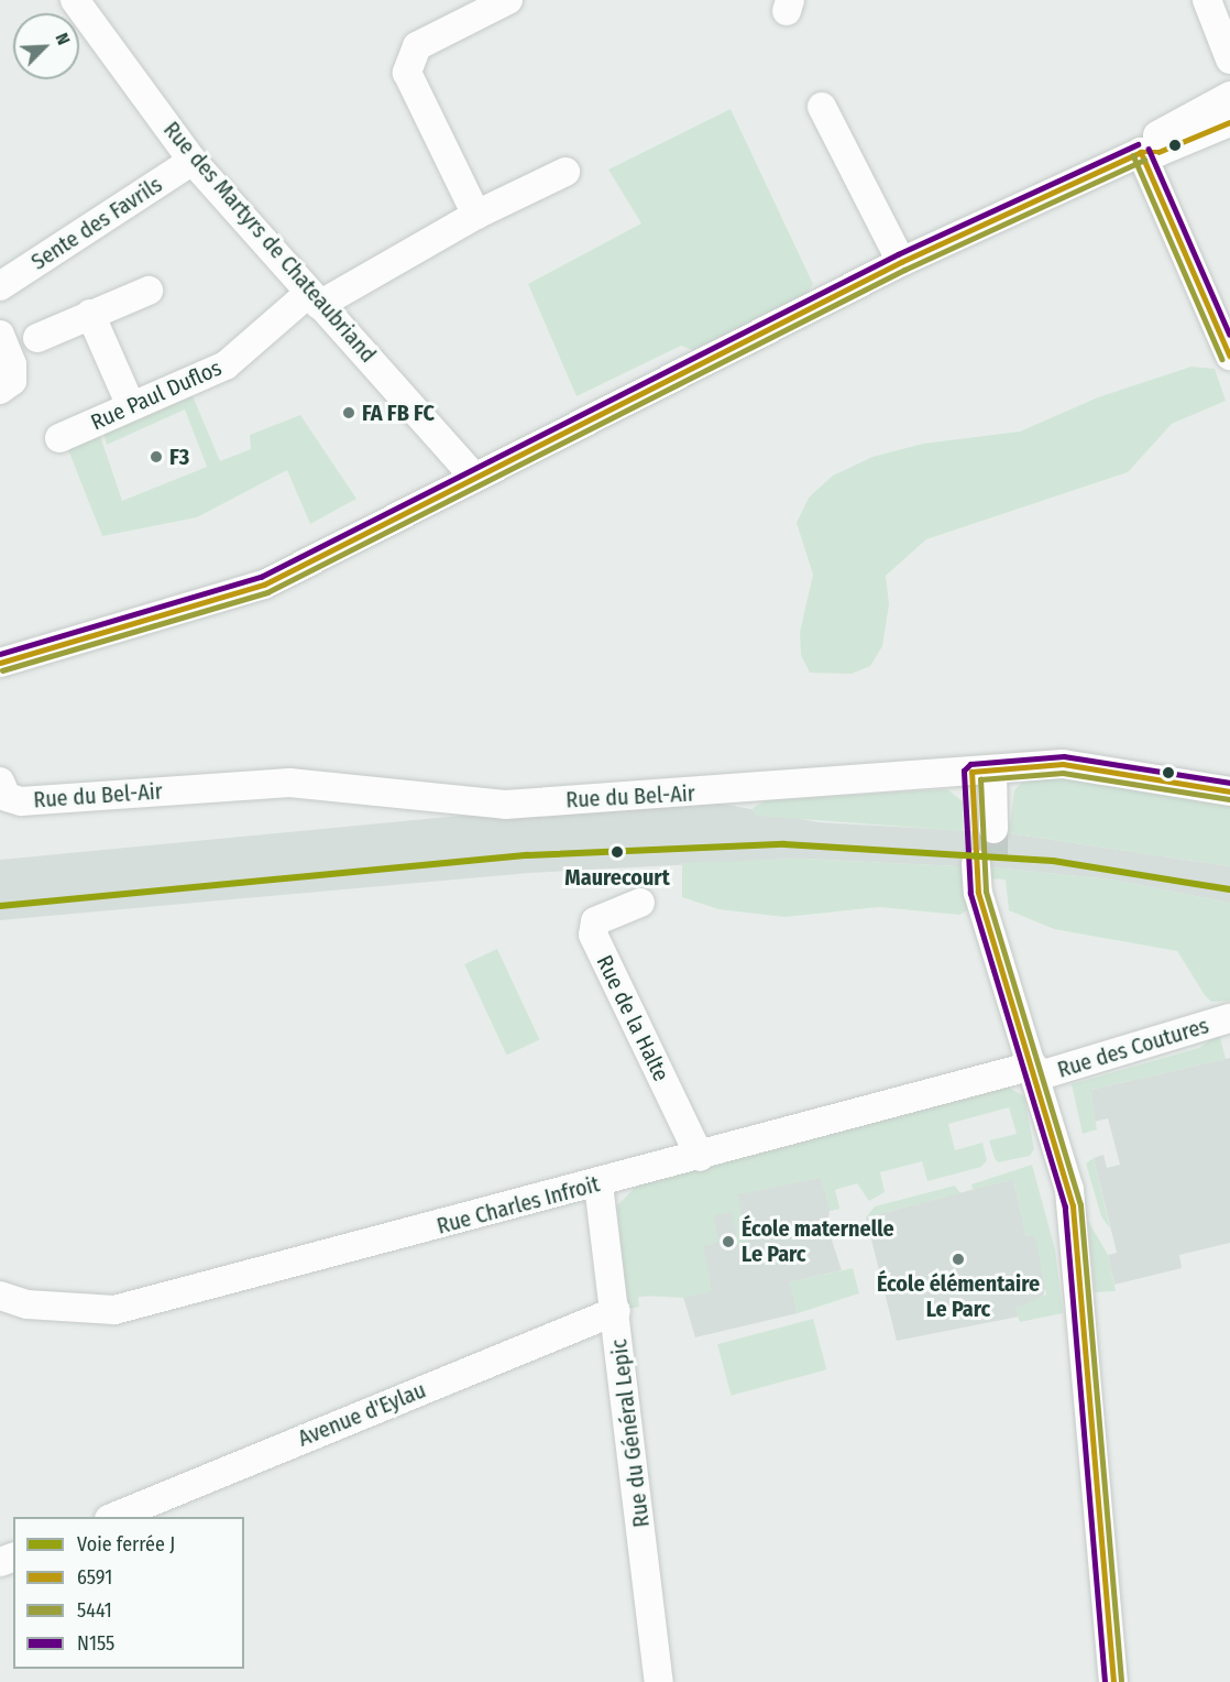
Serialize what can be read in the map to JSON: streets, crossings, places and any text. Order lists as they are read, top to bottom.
{
  "streets": {
    "street": [
      "Sente des Favrils",
      "Rue des Martyrs de Chateaubriand",
      "Rue Paul Duflos",
      "Rue du Bel-Air",
      "Rue de la Halte",
      "Rue des Coutures",
      "Rue Charles Infroit",
      "Avenue d'Eylau",
      "Rue du Général Lepic"
    ]
  },
  "crossings": [
    ["Sente des Favrils", "Rue des Martyrs de Chateaubriand"],
    ["Rue des Martyrs de Chateaubriand", "Rue Paul Duflos"],
    ["Rue de la Halte", "Rue Charles Infroit"],
    ["Rue des Coutures", "Rue Charles Infroit"],
    ["Rue Charles Infroit", "Rue du Général Lepic"],
    ["Avenue d'Eylau", "Rue du Général Lepic"]
  ],
  "places": [
    "FA FB FC",
    "F3",
    "Maurecourt",
    "École maternelle Le Parc",
    "École élémentaire Le Parc"
  ],
  "lines": [
    "transit line 6591",
    "transit line N155",
    "transit line 5441",
    "rail line J"
  ],
  "legend": [
    "Voie ferrée J",
    "6591",
    "5441",
    "N155"
  ],
  "north": "top right"
}
